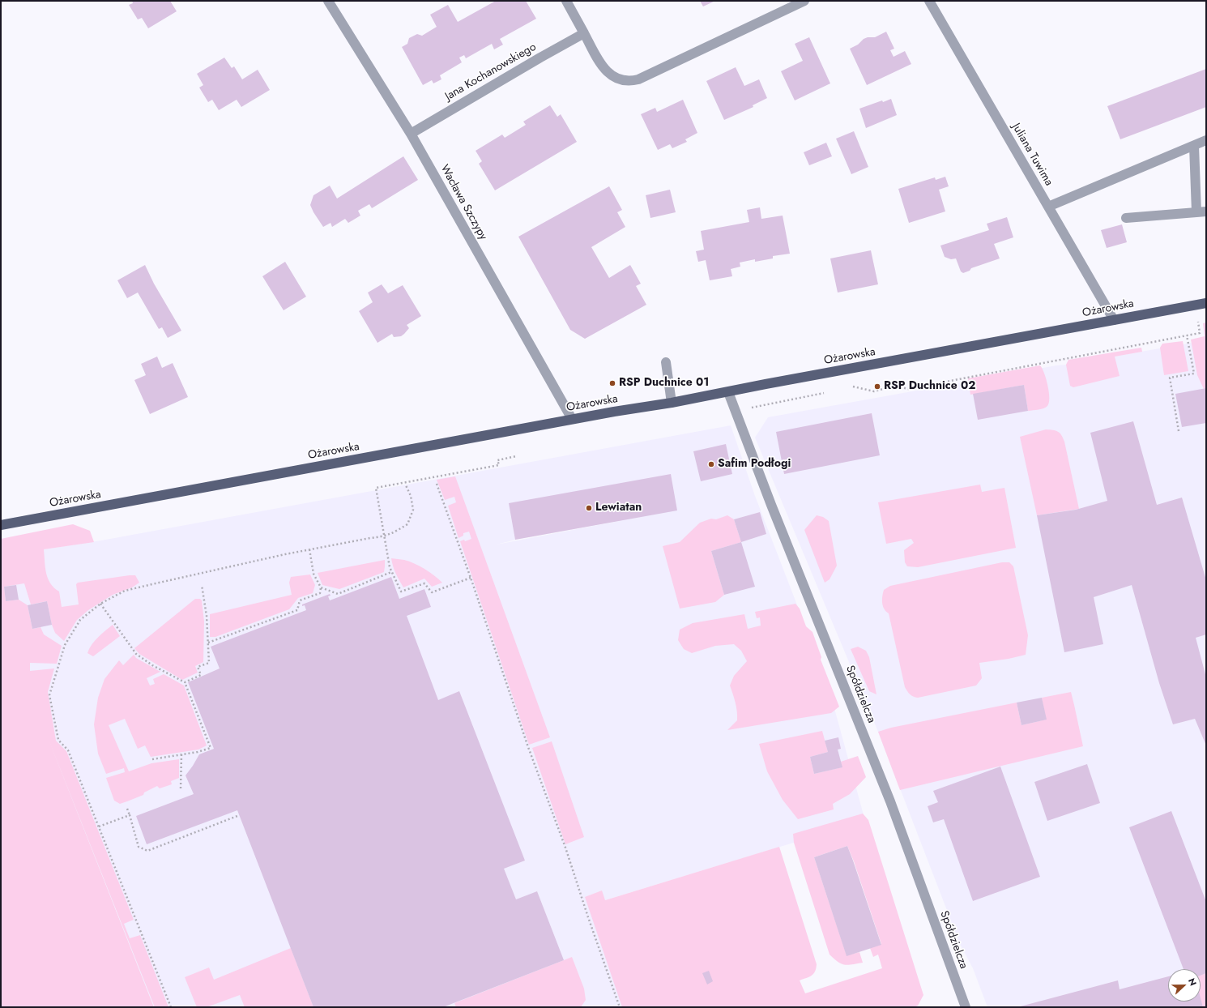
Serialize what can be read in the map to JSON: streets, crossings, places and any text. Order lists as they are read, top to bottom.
{
  "streets": {
    "main road": ["Ożarowska"],
    "street": [
      "Jana Kochanowskiego",
      "Juliana Tuwima",
      "Wacława Szczypy",
      "Spółdzielcza"
    ]
  },
  "crossings": [
    ["Jana Kochanowskiego", "Wacława Szczypy"],
    ["Juliana Tuwima", "Ożarowska"],
    ["Wacława Szczypy", "Ożarowska"],
    ["Ożarowska", "Spółdzielcza"]
  ],
  "places": [
    "RSP Duchnice 01",
    "RSP Duchnice 02",
    "Safim Podłogi",
    "Lewiatan"
  ],
  "north": "right"
}
